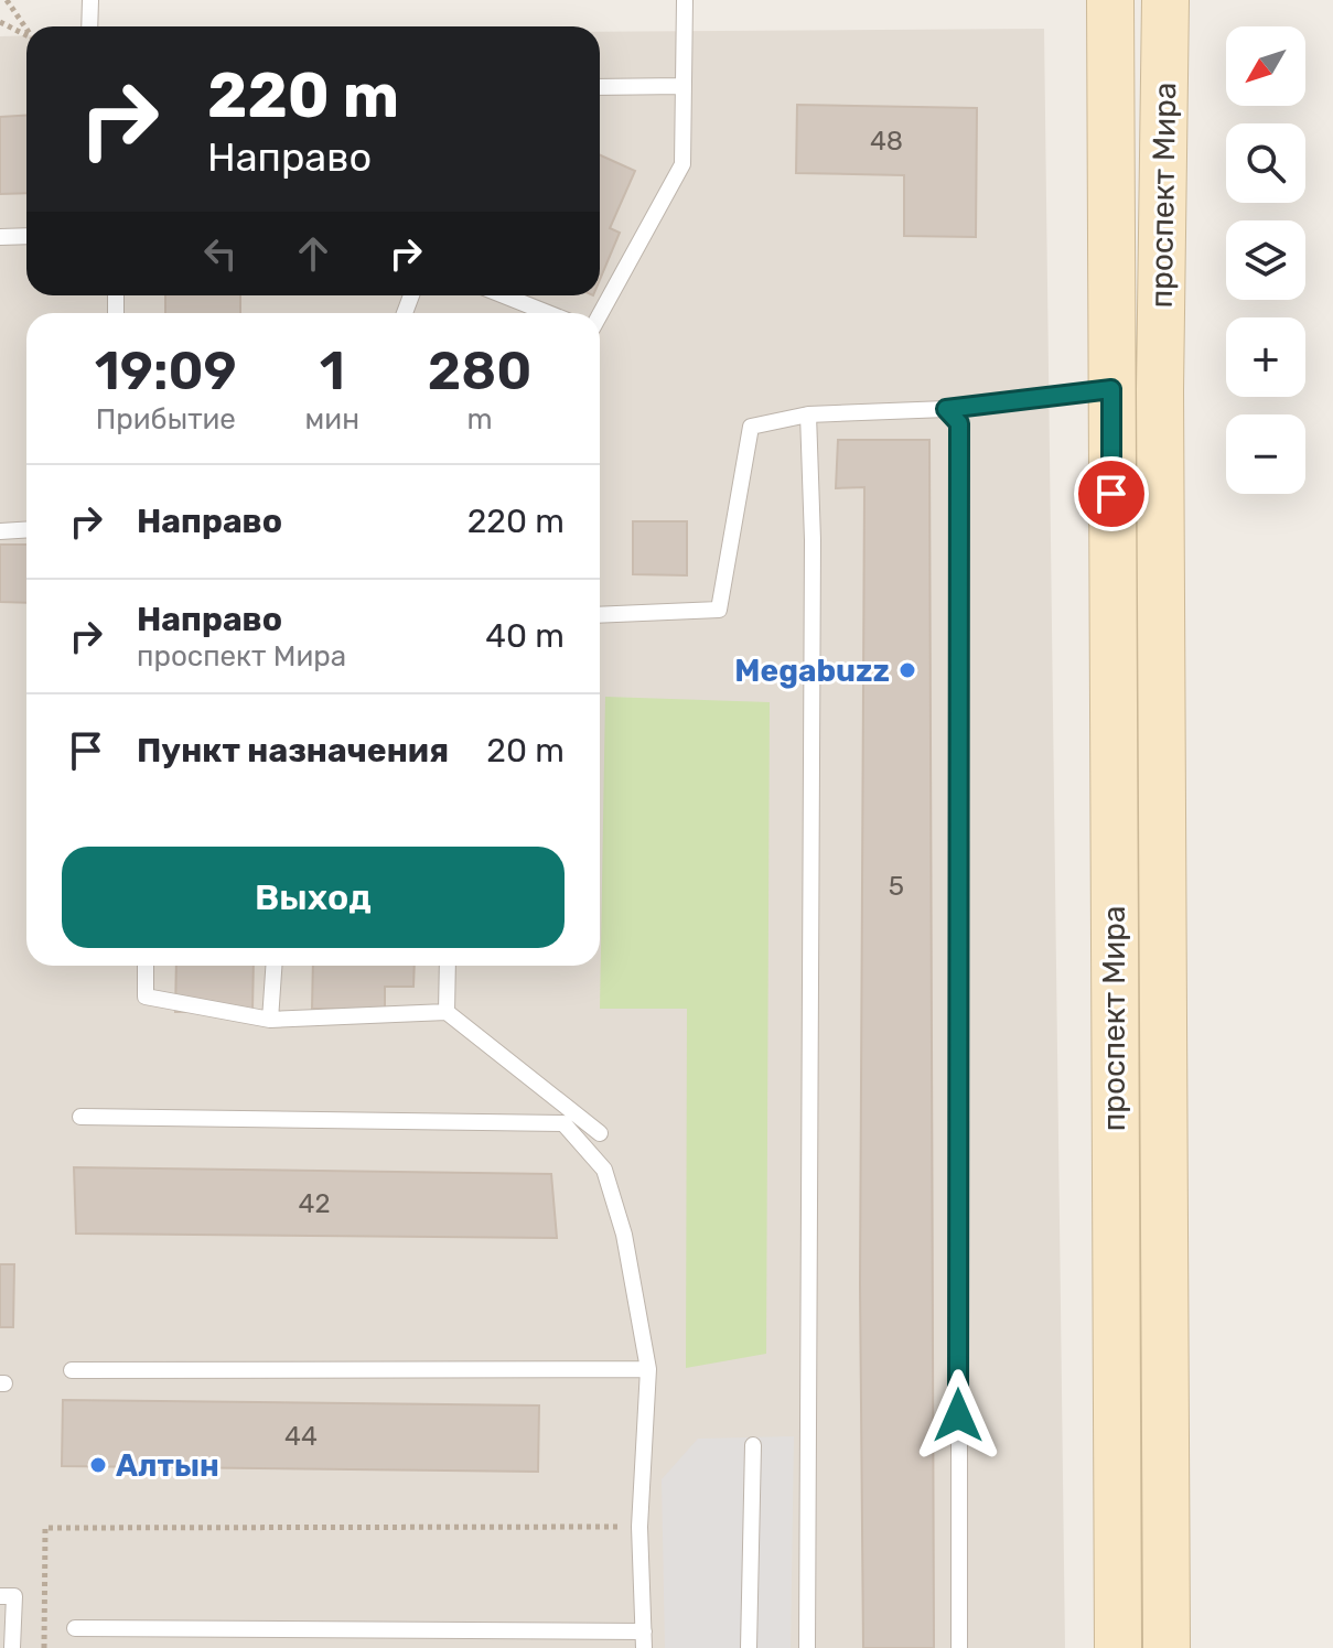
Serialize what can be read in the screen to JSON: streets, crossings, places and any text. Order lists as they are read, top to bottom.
{
  "streets": {
    "main road": ["проспект Мира"]
  },
  "places": ["Megabuzz", "Алтын"],
  "house_numbers": [
    "48",
    "5",
    "42",
    "44"
  ],
  "north": "bottom left",
  "page": {
    "map_buttons": ["+", "−"],
    "turn": ["220 m", "Направо"],
    "eta": [
      "19:09",
      "Прибытие",
      "1",
      "мин",
      "280",
      "m"
    ],
    "list": [
      {
        "name": "Направо",
        "value": "220 m"
      },
      {
        "name": "Направо",
        "note": "проспект Мира",
        "value": "40 m"
      },
      {
        "name": "Пункт назначения",
        "value": "20 m"
      }
    ],
    "buttons": "Выход"
  }
}
